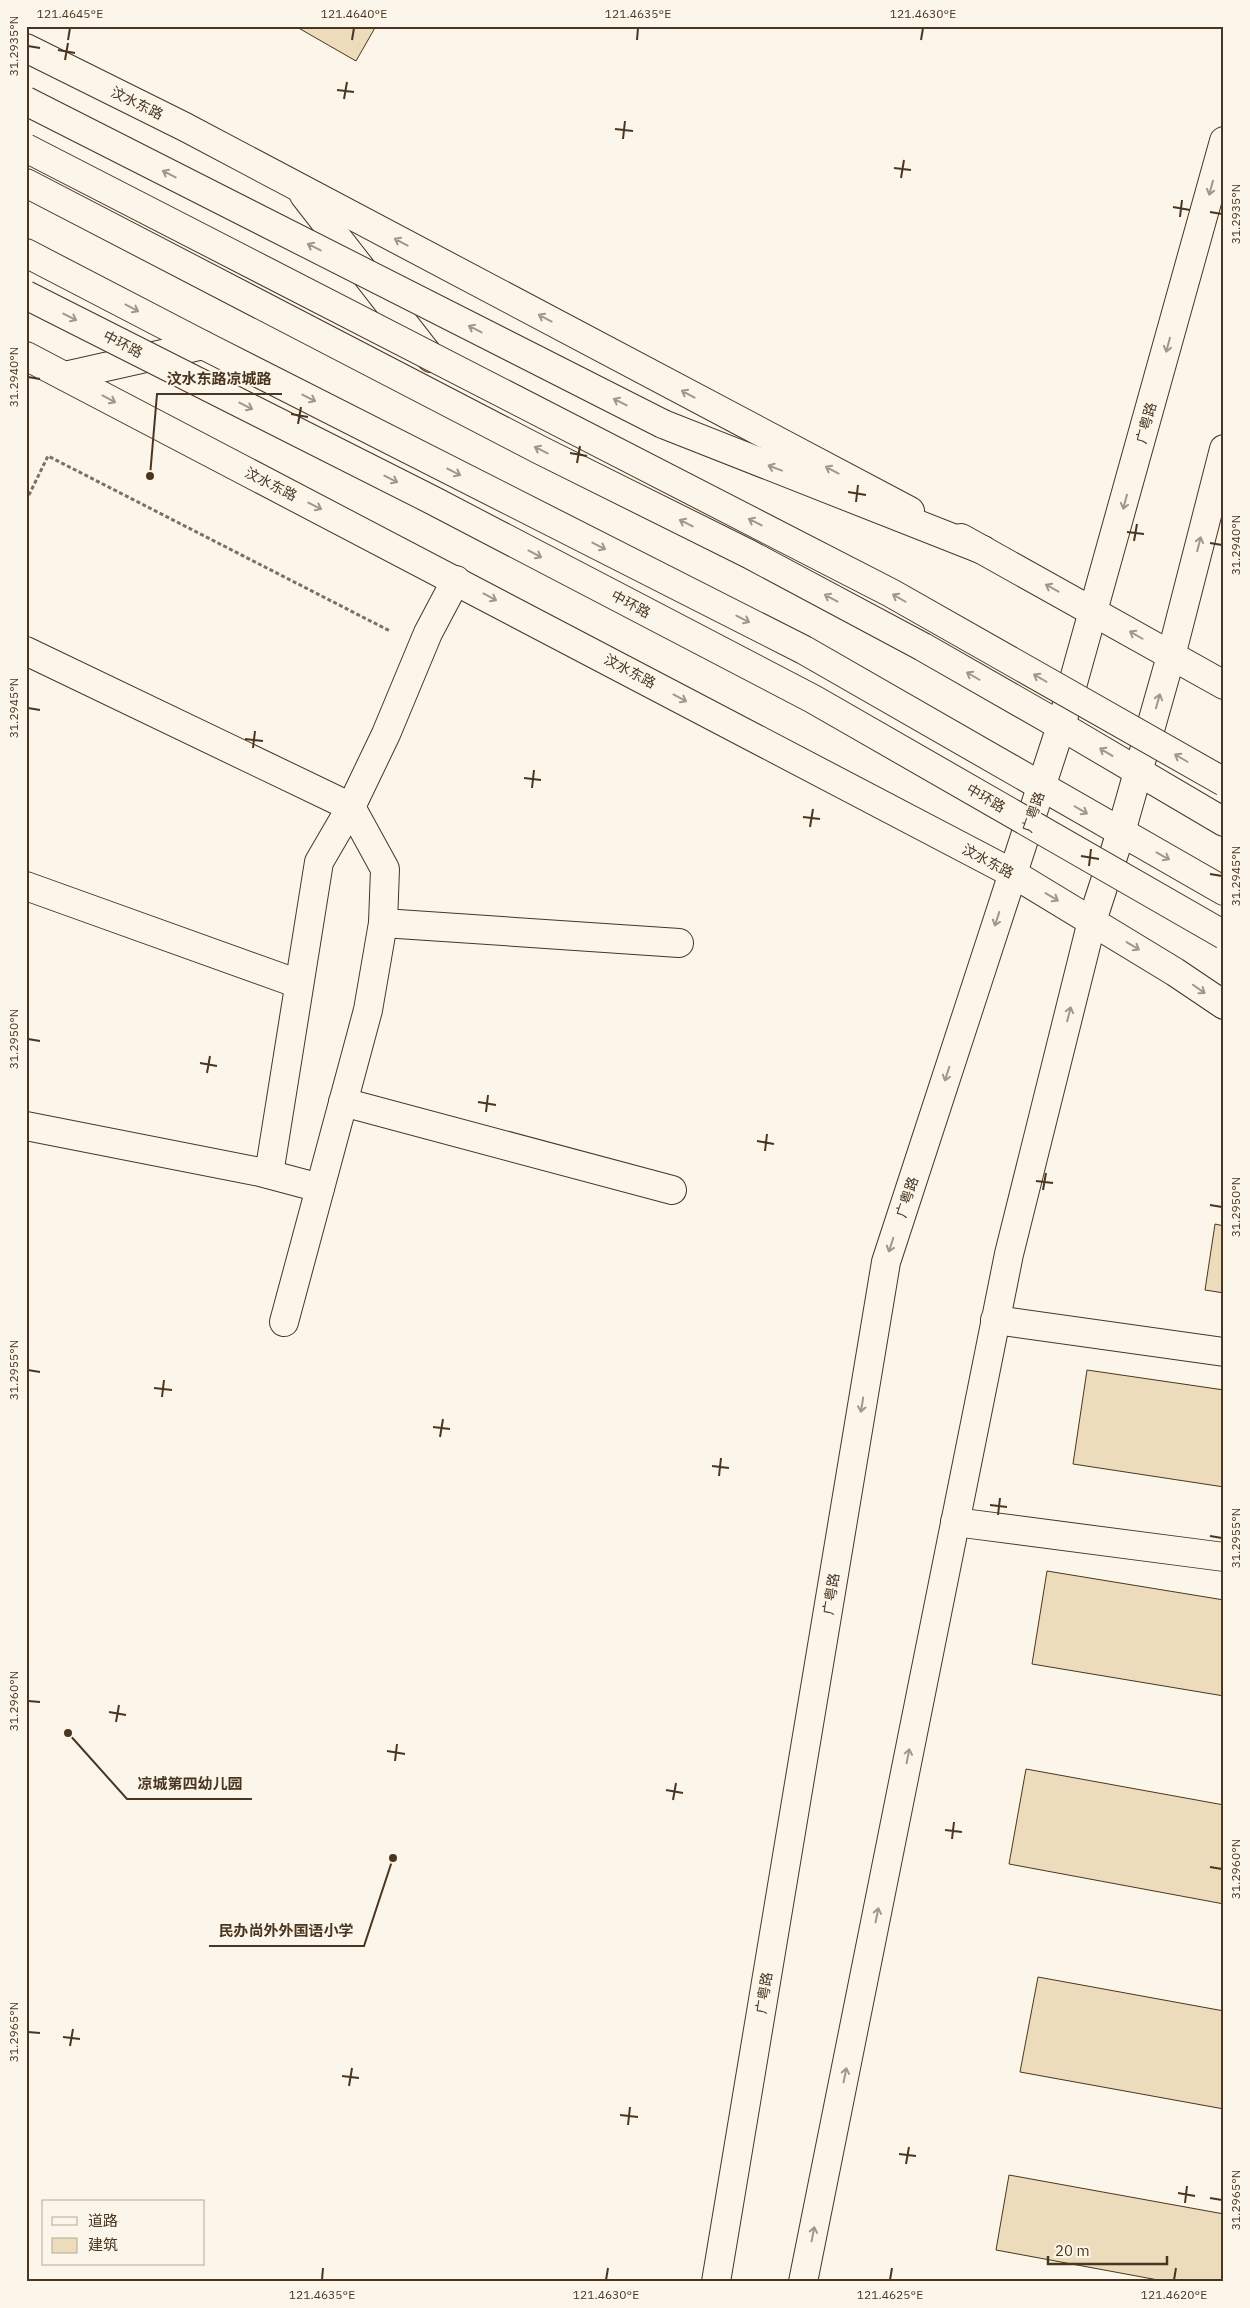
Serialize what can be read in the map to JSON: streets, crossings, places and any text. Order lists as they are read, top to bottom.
{
  "streets": {
    "main road": ["汶水东路", "中环路", "广粤路"]
  },
  "crossings": [
    ["汶水东路", "广粤路"]
  ],
  "places": ["汶水东路凉城路", "凉城第四幼儿园", "民办尚外外国语小学"],
  "legend": ["道路", "建筑"],
  "scale_bar": "20 m",
  "coordinates": [
    "121.4645°E",
    "121.4640°E",
    "121.4635°E",
    "121.4630°E",
    "31.2935°N",
    "31.2940°N",
    "31.2945°N",
    "31.2950°N",
    "31.2955°N",
    "31.2960°N",
    "31.2965°N",
    "121.4625°E",
    "121.4620°E"
  ]
}
